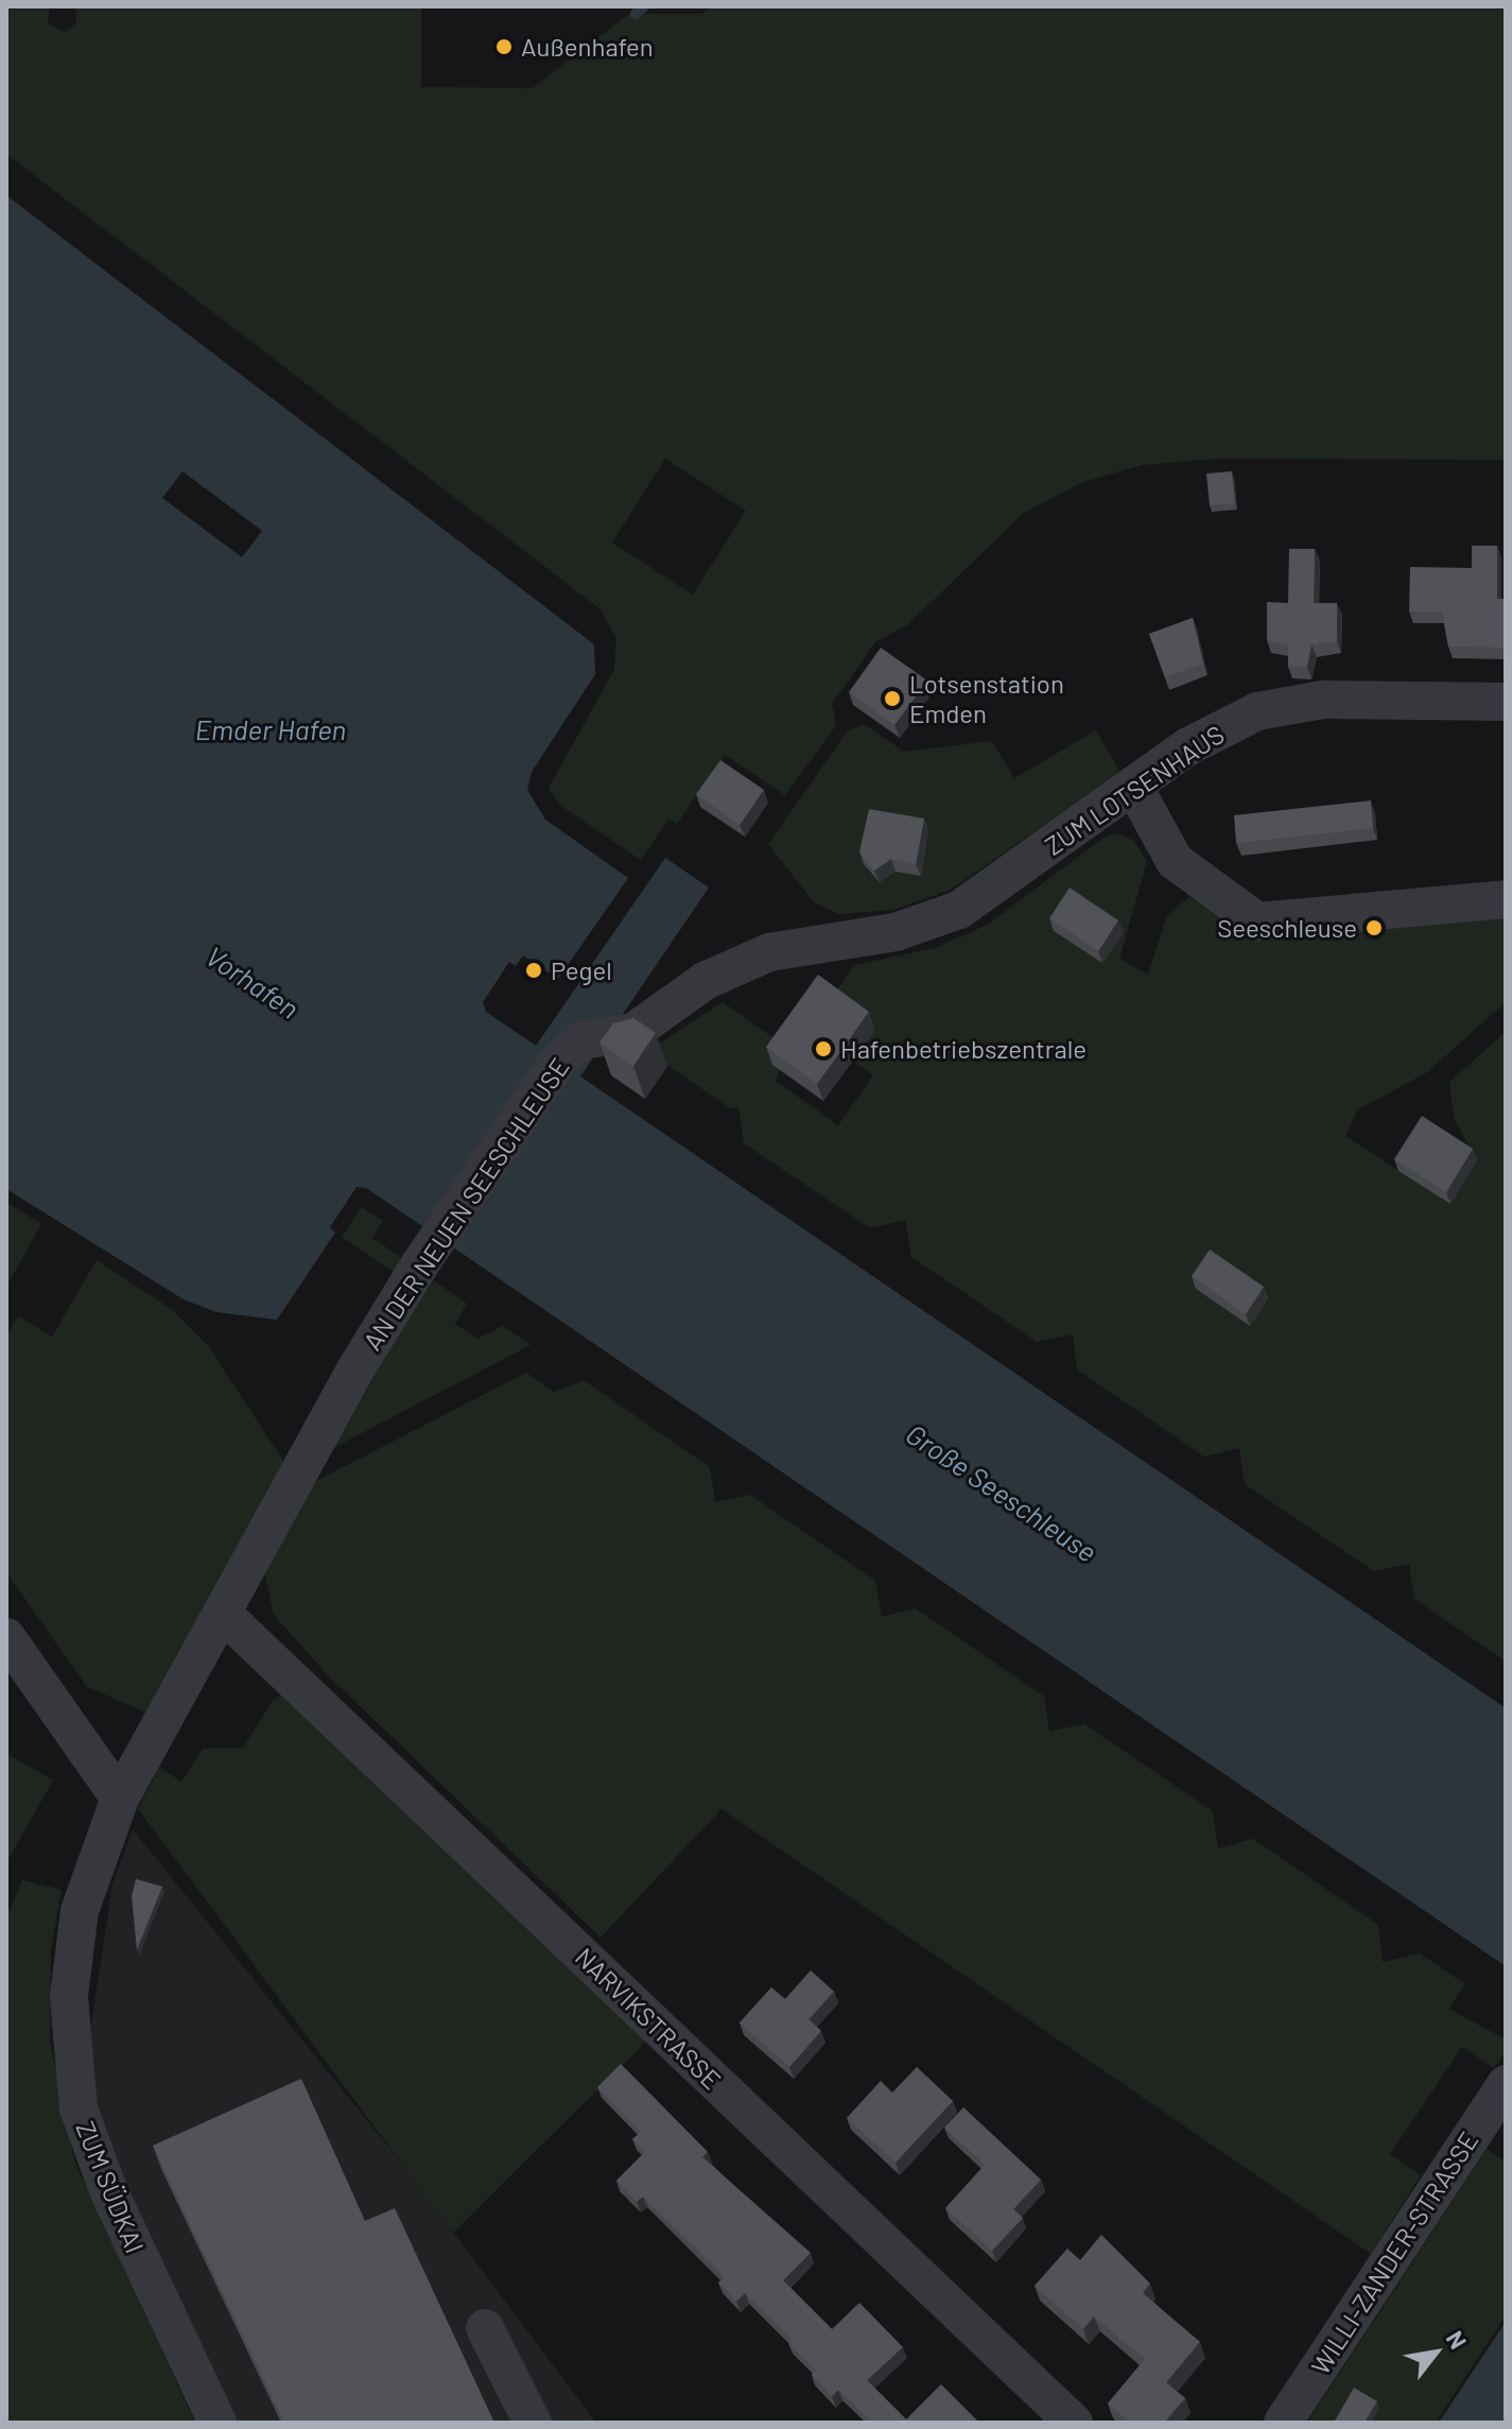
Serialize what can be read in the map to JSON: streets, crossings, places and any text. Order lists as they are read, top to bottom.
{
  "streets": {
    "street": [
      "ZUM LOTSENHAUS",
      "AN DER NEUEN SEESCHLEUSE",
      "NARVIKSTRASSE",
      "ZUM SÜDKAI",
      "WILLI-ZANDER-STRASSE"
    ]
  },
  "crossings": [
    ["ZUM LOTSENHAUS", "AN DER NEUEN SEESCHLEUSE"],
    ["AN DER NEUEN SEESCHLEUSE", "NARVIKSTRASSE"],
    ["AN DER NEUEN SEESCHLEUSE", "ZUM SÜDKAI"],
    ["NARVIKSTRASSE", "ZUM SÜDKAI"]
  ],
  "water": ["Emder Hafen", "Vorhafen", "Große Seeschleuse"],
  "places": [
    "Außenhafen",
    "Lotsenstation Emden",
    "Seeschleuse",
    "Pegel",
    "Hafenbetriebszentrale"
  ],
  "north": "top right"
}
